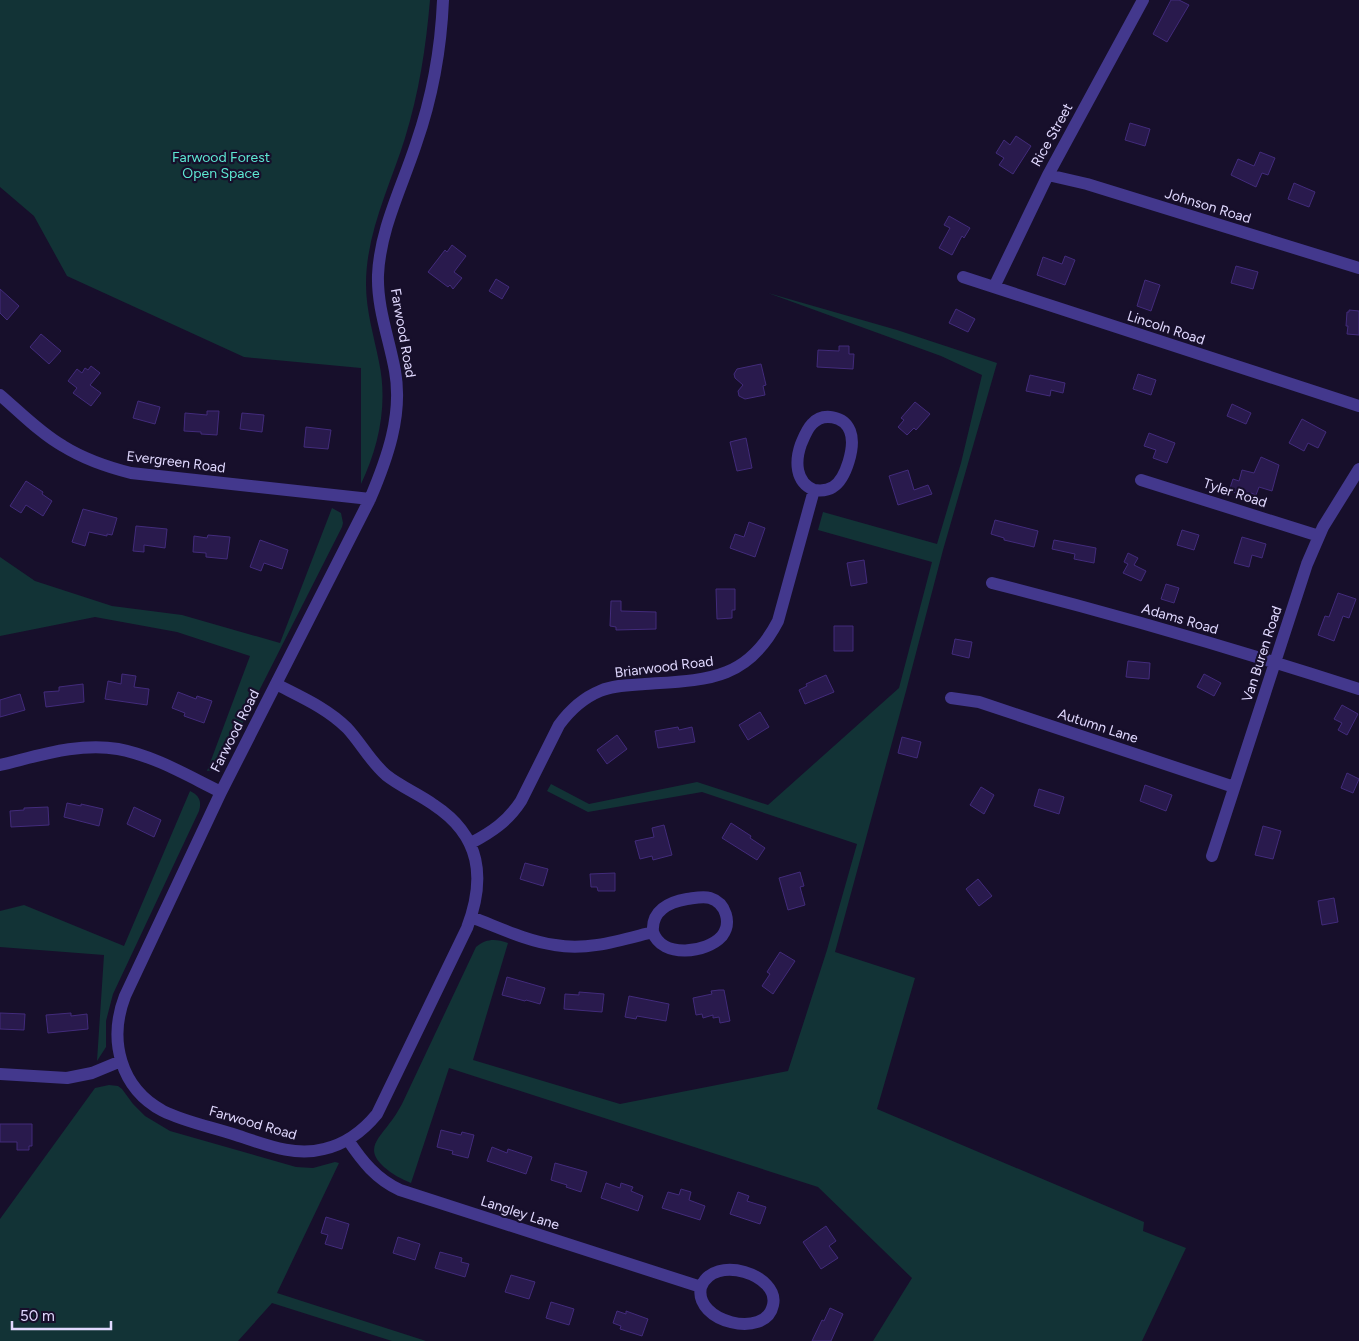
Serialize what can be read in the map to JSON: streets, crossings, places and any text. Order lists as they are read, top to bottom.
{
  "streets": {
    "street": [
      "Rice Street",
      "Johnson Road",
      "Lincoln Road",
      "Farwood Road",
      "Evergreen Road",
      "Tyler Road",
      "Adams Road",
      "Van Buren Road",
      "Briarwood Road",
      "Autumn Lane",
      "Langley Lane"
    ]
  },
  "crossings": [
    ["Rice Street", "Johnson Road"],
    ["Rice Street", "Lincoln Road"],
    ["Farwood Road", "Evergreen Road"],
    ["Farwood Road", "Briarwood Road"],
    ["Farwood Road", "Langley Lane"],
    ["Tyler Road", "Van Buren Road"],
    ["Adams Road", "Van Buren Road"],
    ["Van Buren Road", "Autumn Lane"]
  ],
  "parks": ["Farwood Forest Open Space"],
  "scale_bar": "50 m"
}
